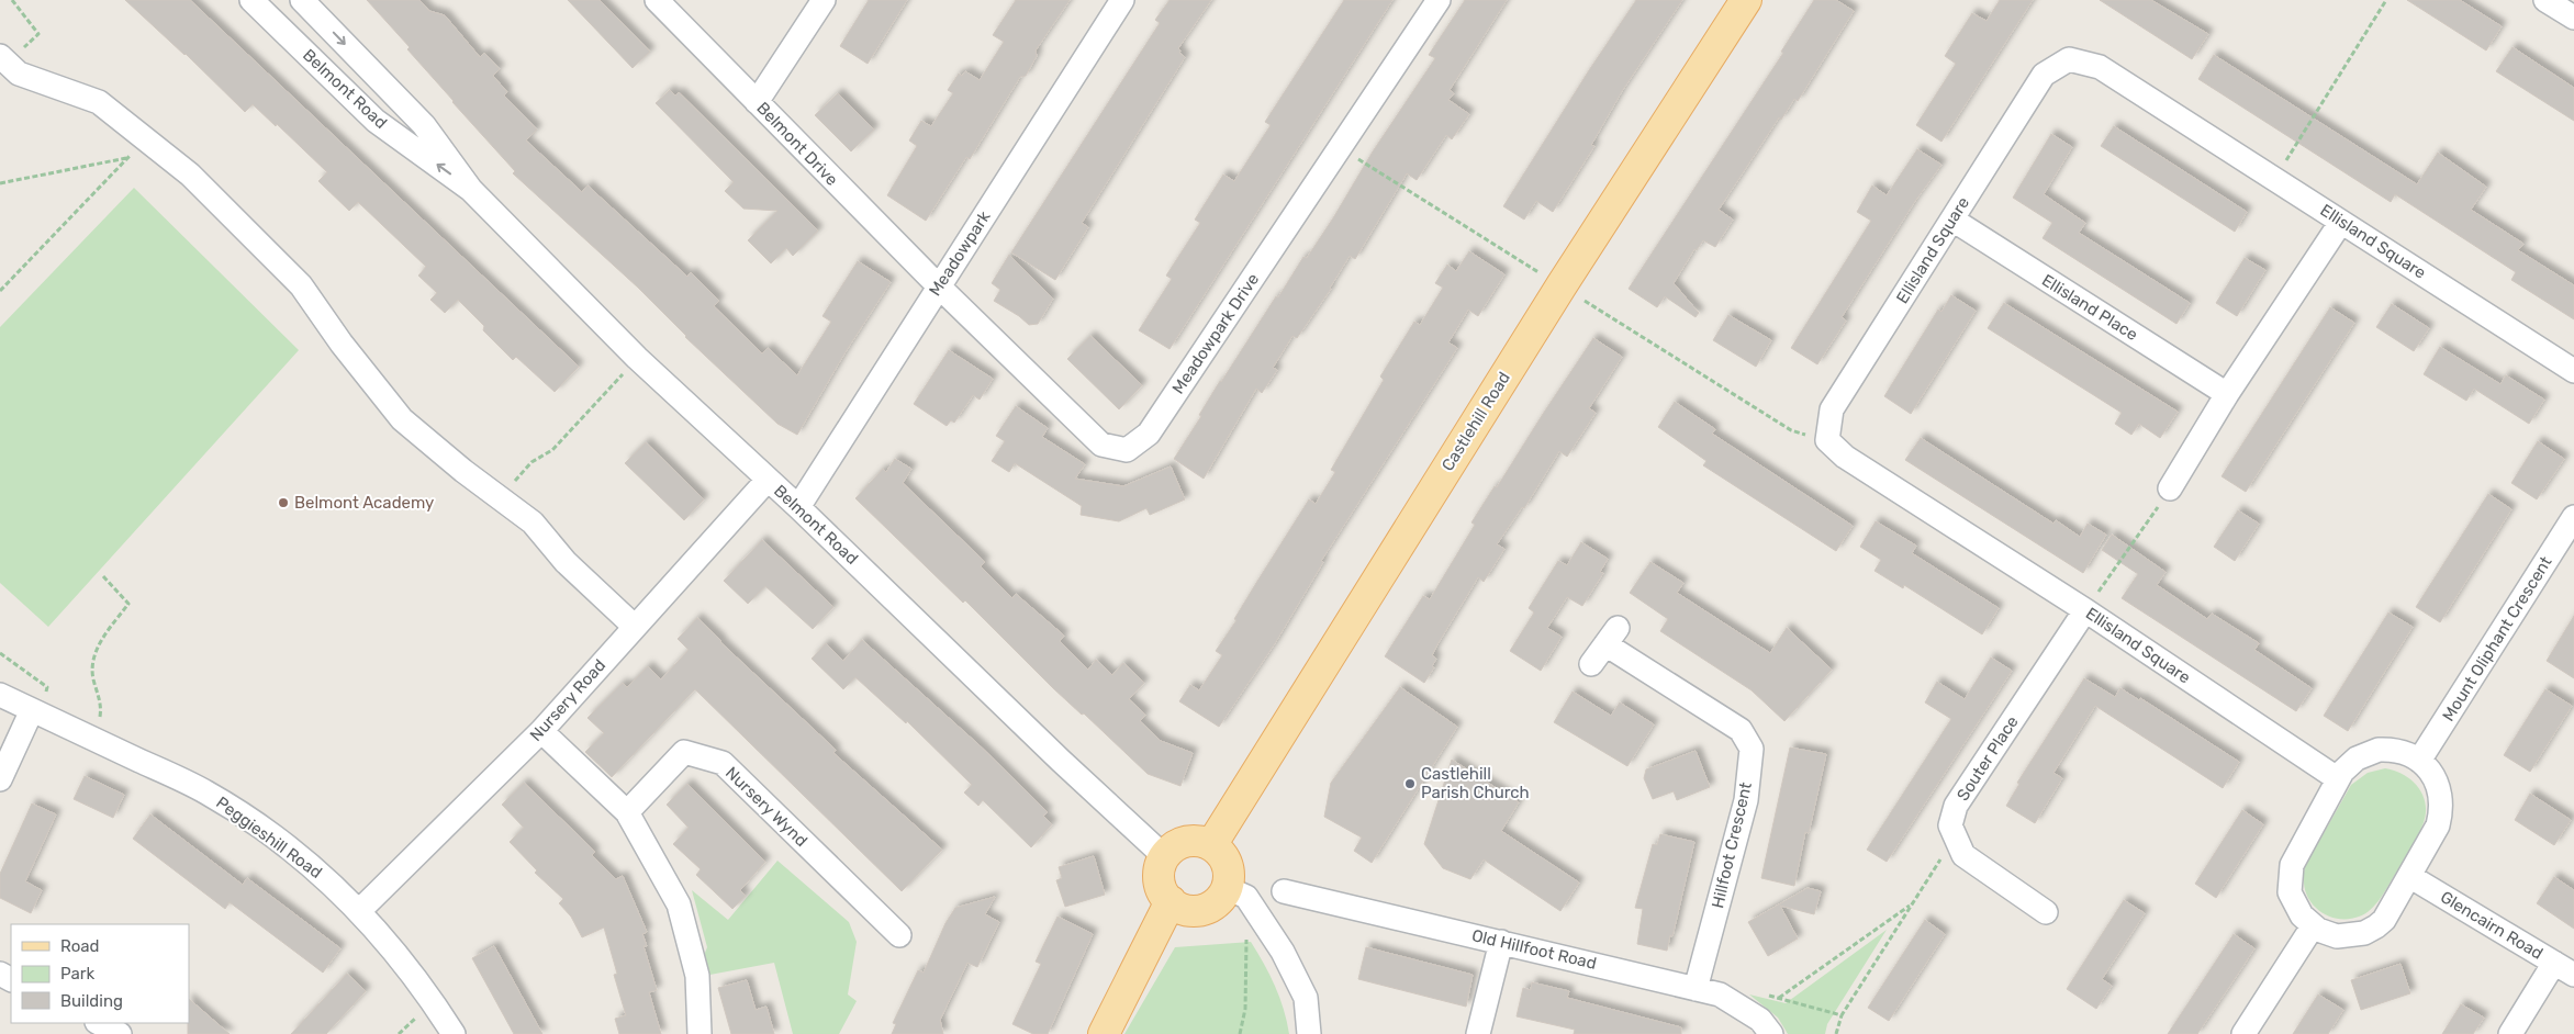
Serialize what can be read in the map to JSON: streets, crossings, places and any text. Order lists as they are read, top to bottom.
{
  "streets": {
    "main road": ["Castlehill Road"],
    "street": [
      "Belmont Road",
      "Belmont Drive",
      "Ellisland Square",
      "Meadowpark",
      "Ellisland Place",
      "Meadowpark Drive",
      "Mount Oliphant Crescent",
      "Nursery Road",
      "Souter Place",
      "Nursery Wynd",
      "Peggieshill Road",
      "Hillfoot Crescent",
      "Glencairn Road",
      "Old Hillfoot Road"
    ]
  },
  "crossings": [
    ["Belmont Road", "Meadowpark"],
    ["Belmont Road", "Castlehill Road"],
    ["Belmont Road", "Nursery Road"],
    ["Belmont Drive", "Meadowpark"],
    ["Belmont Drive", "Meadowpark Drive"],
    ["Ellisland Square", "Ellisland Place"],
    ["Ellisland Square", "Mount Oliphant Crescent"],
    ["Ellisland Square", "Souter Place"],
    ["Ellisland Square", "Glencairn Road"],
    ["Meadowpark", "Meadowpark Drive"],
    ["Mount Oliphant Crescent", "Glencairn Road"],
    ["Nursery Road", "Peggieshill Road"],
    ["Hillfoot Crescent", "Old Hillfoot Road"]
  ],
  "places": ["Belmont Academy", "Castlehill Parish Church"],
  "legend": ["Road", "Park", "Building"]
}
